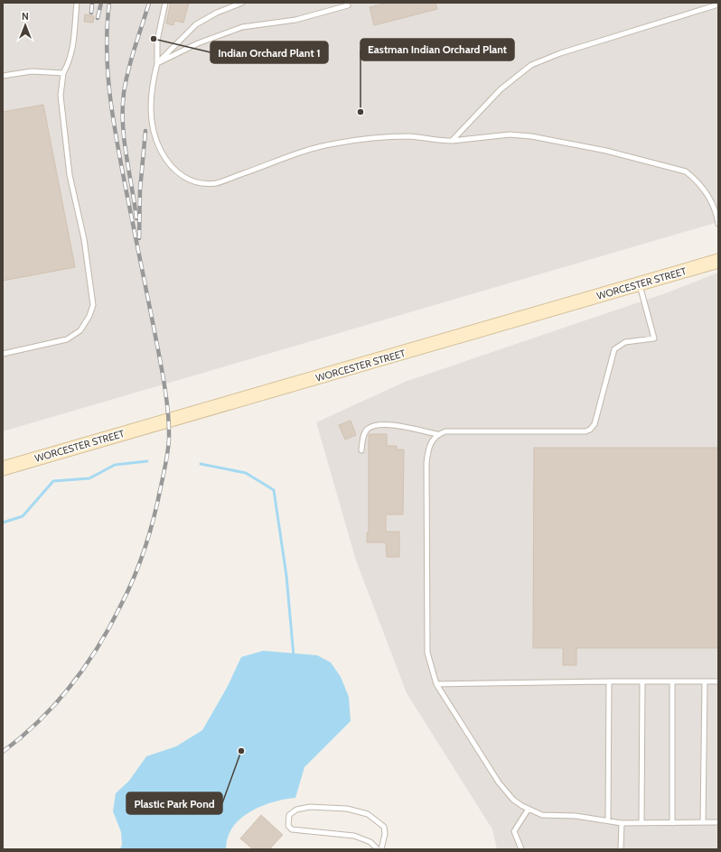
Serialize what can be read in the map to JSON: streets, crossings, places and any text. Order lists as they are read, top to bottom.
{
  "streets": {
    "main road": ["WORCESTER STREET"]
  },
  "places": ["Indian Orchard Plant 1", "Eastman Indian Orchard Plant", "Plastic Park Pond"],
  "north": "top"
}
